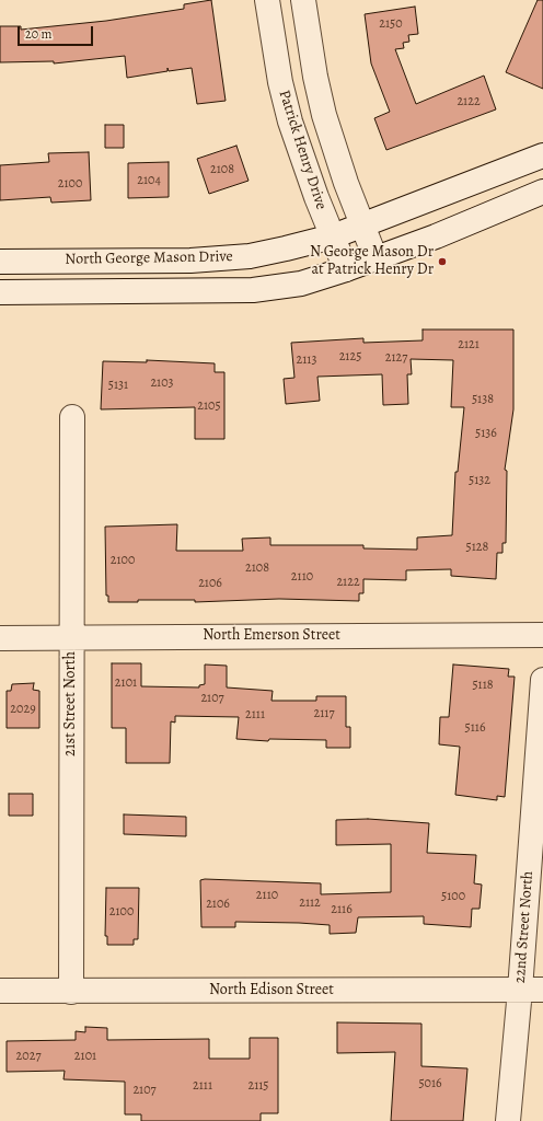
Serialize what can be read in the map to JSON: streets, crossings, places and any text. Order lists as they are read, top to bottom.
{
  "streets": {
    "street": [
      "Patrick Henry Drive",
      "North George Mason Drive",
      "North Emerson Street",
      "21st Street North",
      "22nd Street North",
      "North Edison Street"
    ]
  },
  "crossings": [
    ["Patrick Henry Drive", "North George Mason Drive"],
    ["North Emerson Street", "21st Street North"],
    ["21st Street North", "North Edison Street"],
    ["22nd Street North", "North Edison Street"]
  ],
  "places": ["N George Mason Dr at Patrick Henry Dr"],
  "house_numbers": [
    "2150",
    "2122",
    "2108",
    "2104",
    "2100",
    "2121",
    "2125",
    "2127",
    "2113",
    "2103",
    "5131",
    "5138",
    "2105",
    "5136",
    "5132",
    "5128",
    "2100",
    "2108",
    "2110",
    "2122",
    "2106",
    "2101",
    "5118",
    "2107",
    "2029",
    "2117",
    "2111",
    "5116",
    "2110",
    "5100",
    "2112",
    "2106",
    "2116",
    "2100",
    "2027",
    "2101",
    "5016",
    "2111",
    "2115",
    "2107"
  ],
  "scale_bar": "20 m"
}
